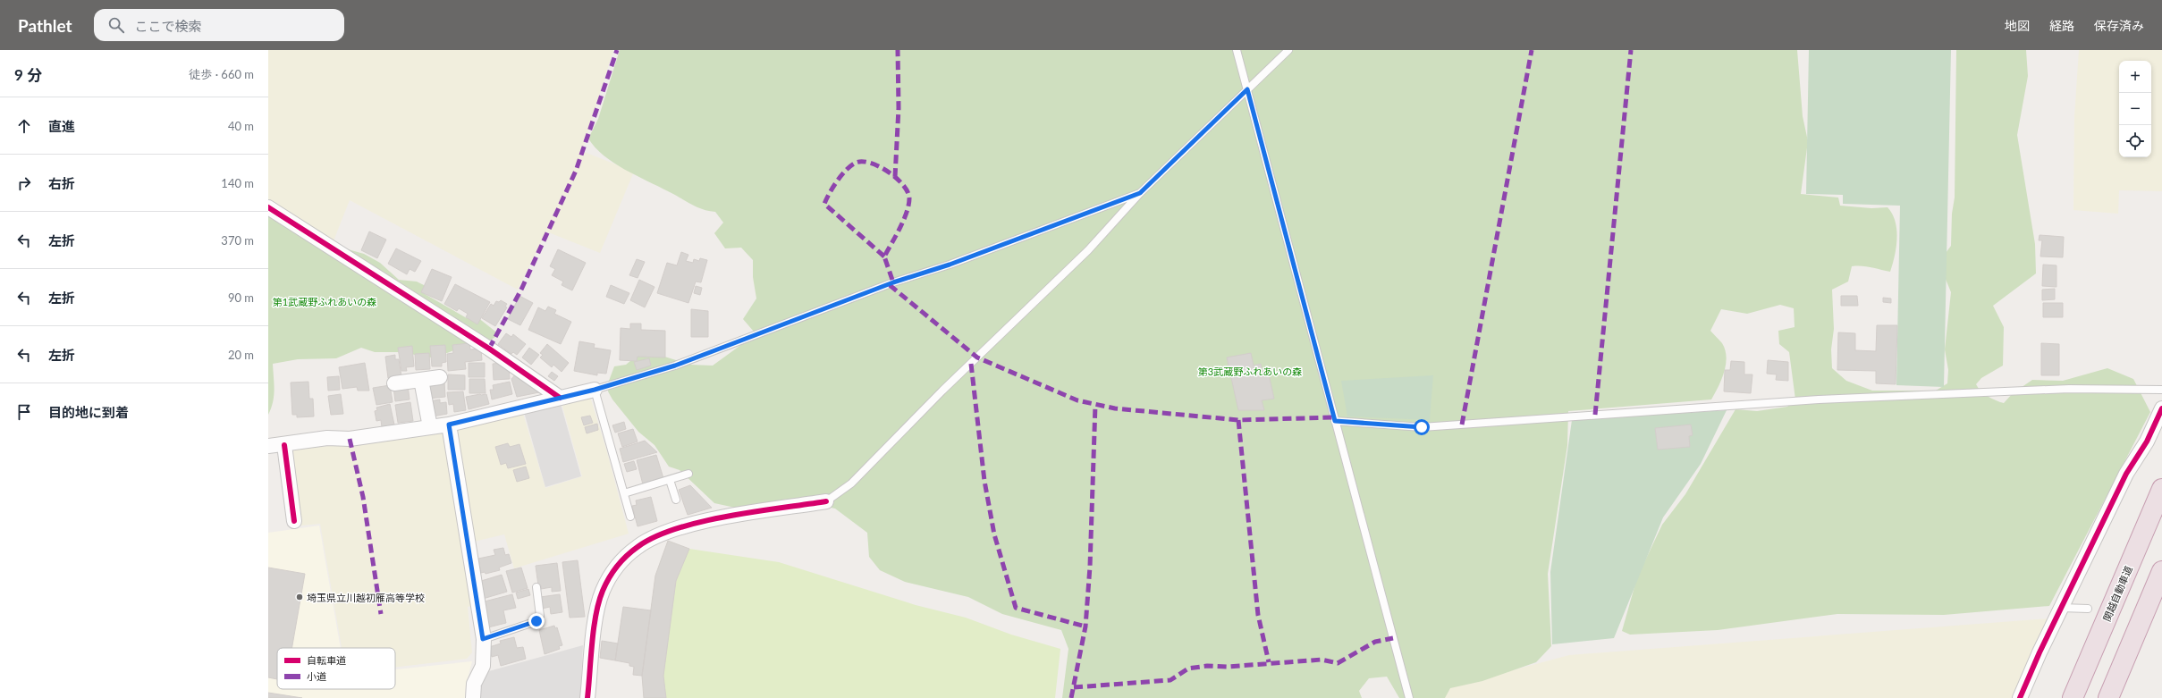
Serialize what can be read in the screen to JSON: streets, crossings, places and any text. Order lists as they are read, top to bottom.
{
  "streets": {
    "highway": ["関越自動車道"]
  },
  "parks": ["第1武蔵野ふれあいの森", "第3武蔵野ふれあいの森"],
  "places": ["埼玉県立川越初雁高等学校"],
  "legend": ["自転車道", "小道"],
  "page": {
    "header": "Pathlet",
    "search": "ここで検索",
    "nav": ["地図", "経路", "保存済み"],
    "heading": ["9 分", "徒歩 · 660 m"],
    "map_buttons": ["+", "−"],
    "list": [
      ["直進", "40 m"],
      ["右折", "140 m"],
      ["左折", "370 m"],
      ["左折", "90 m"],
      ["左折", "20 m"],
      "目的地に到着"
    ]
  }
}
